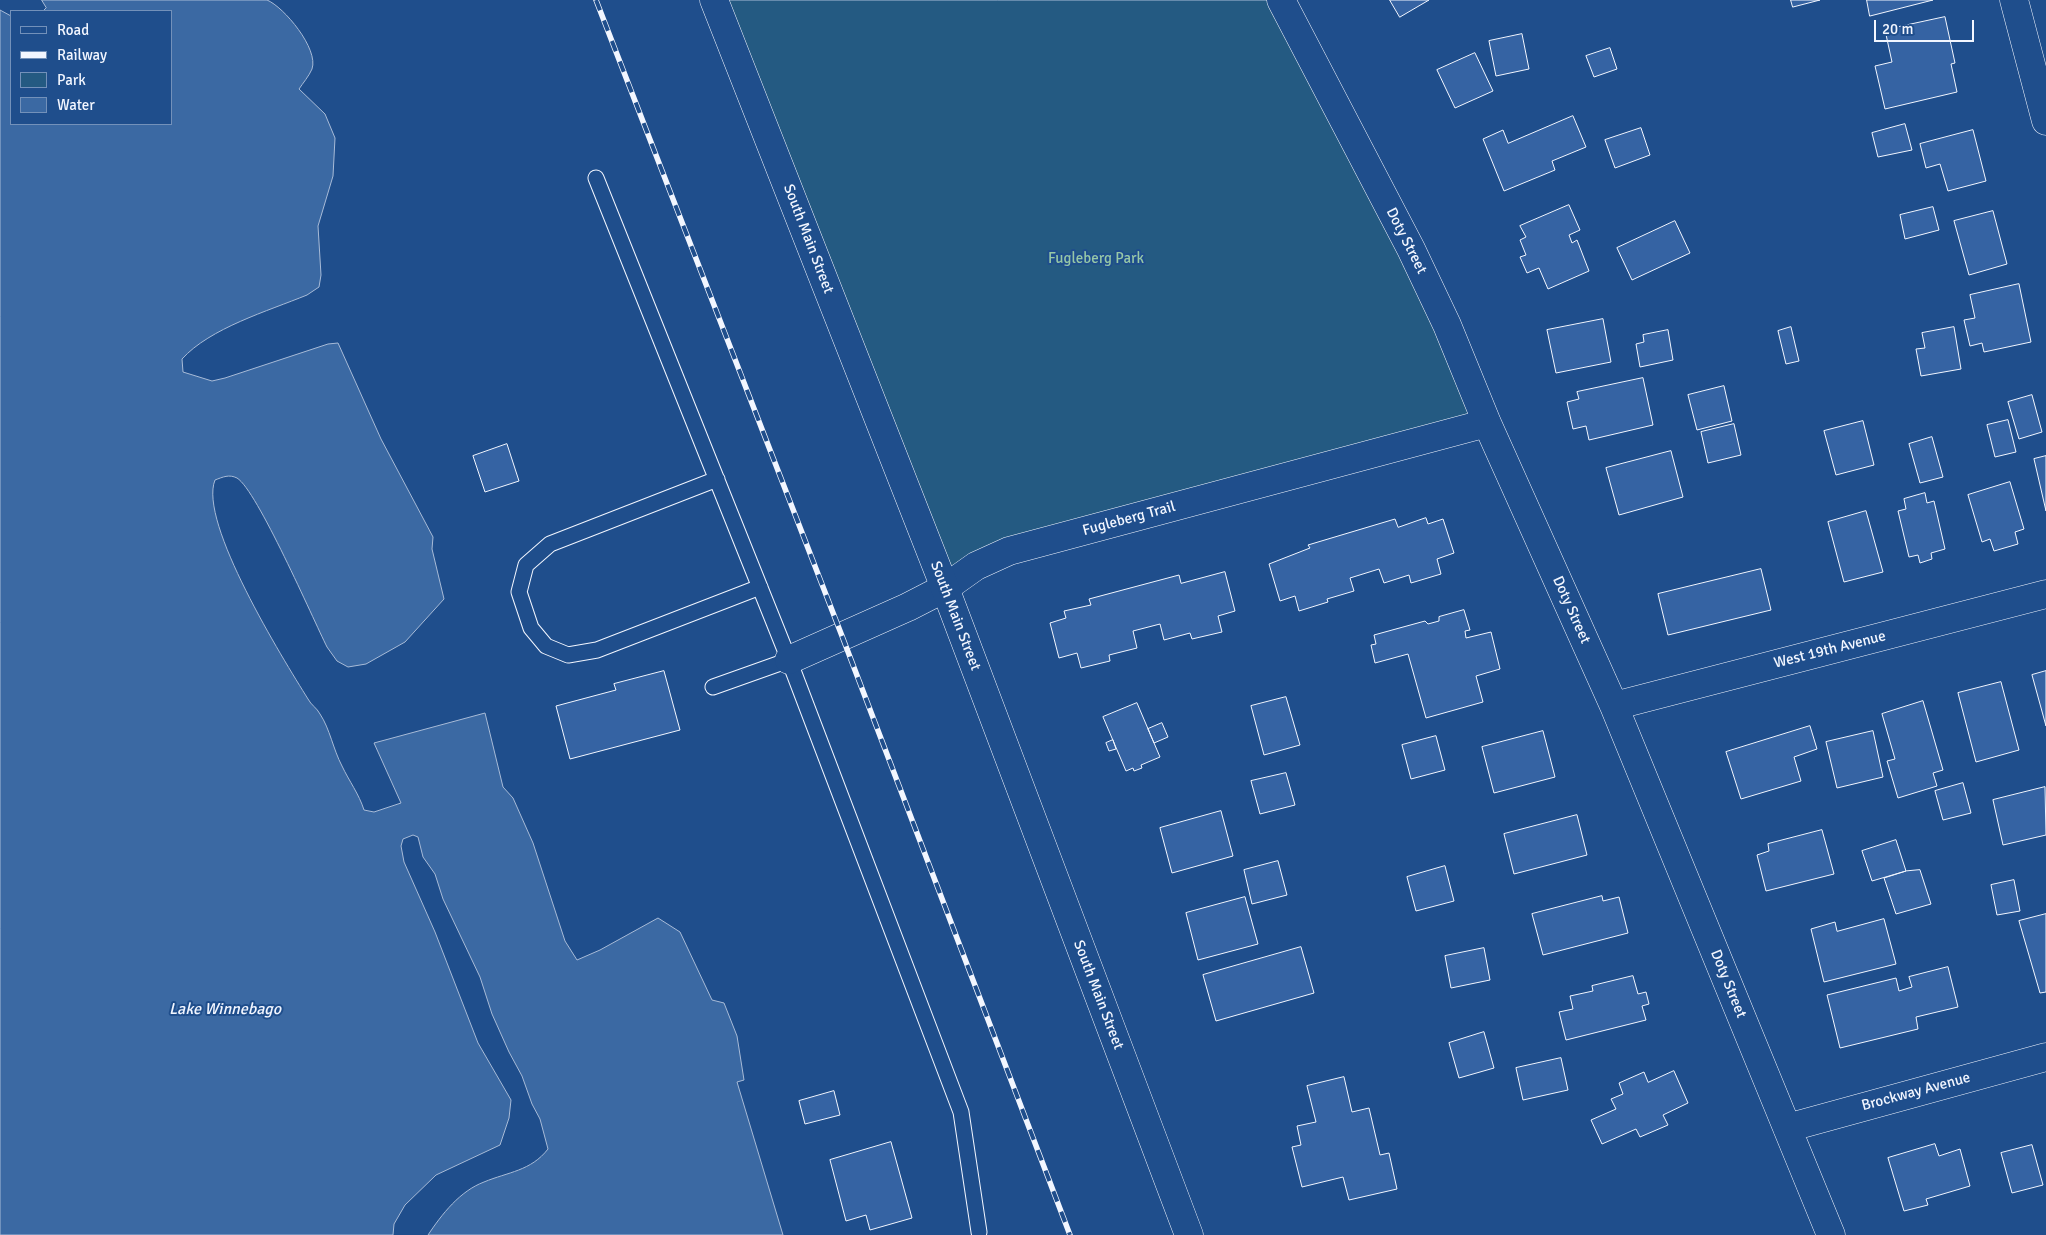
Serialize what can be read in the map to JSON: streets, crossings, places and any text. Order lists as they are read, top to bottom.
{
  "streets": {
    "street": [
      "South Main Street",
      "Doty Street",
      "Fugleberg Trail",
      "West 19th Avenue",
      "Brockway Avenue"
    ]
  },
  "crossings": [
    ["South Main Street", "Fugleberg Trail"],
    ["Doty Street", "Fugleberg Trail"],
    ["Doty Street", "West 19th Avenue"],
    ["Doty Street", "Brockway Avenue"]
  ],
  "water": ["Lake Winnebago"],
  "parks": ["Fugleberg Park"],
  "legend": [
    "Road",
    "Railway",
    "Park",
    "Water"
  ],
  "scale_bar": "20 m"
}
